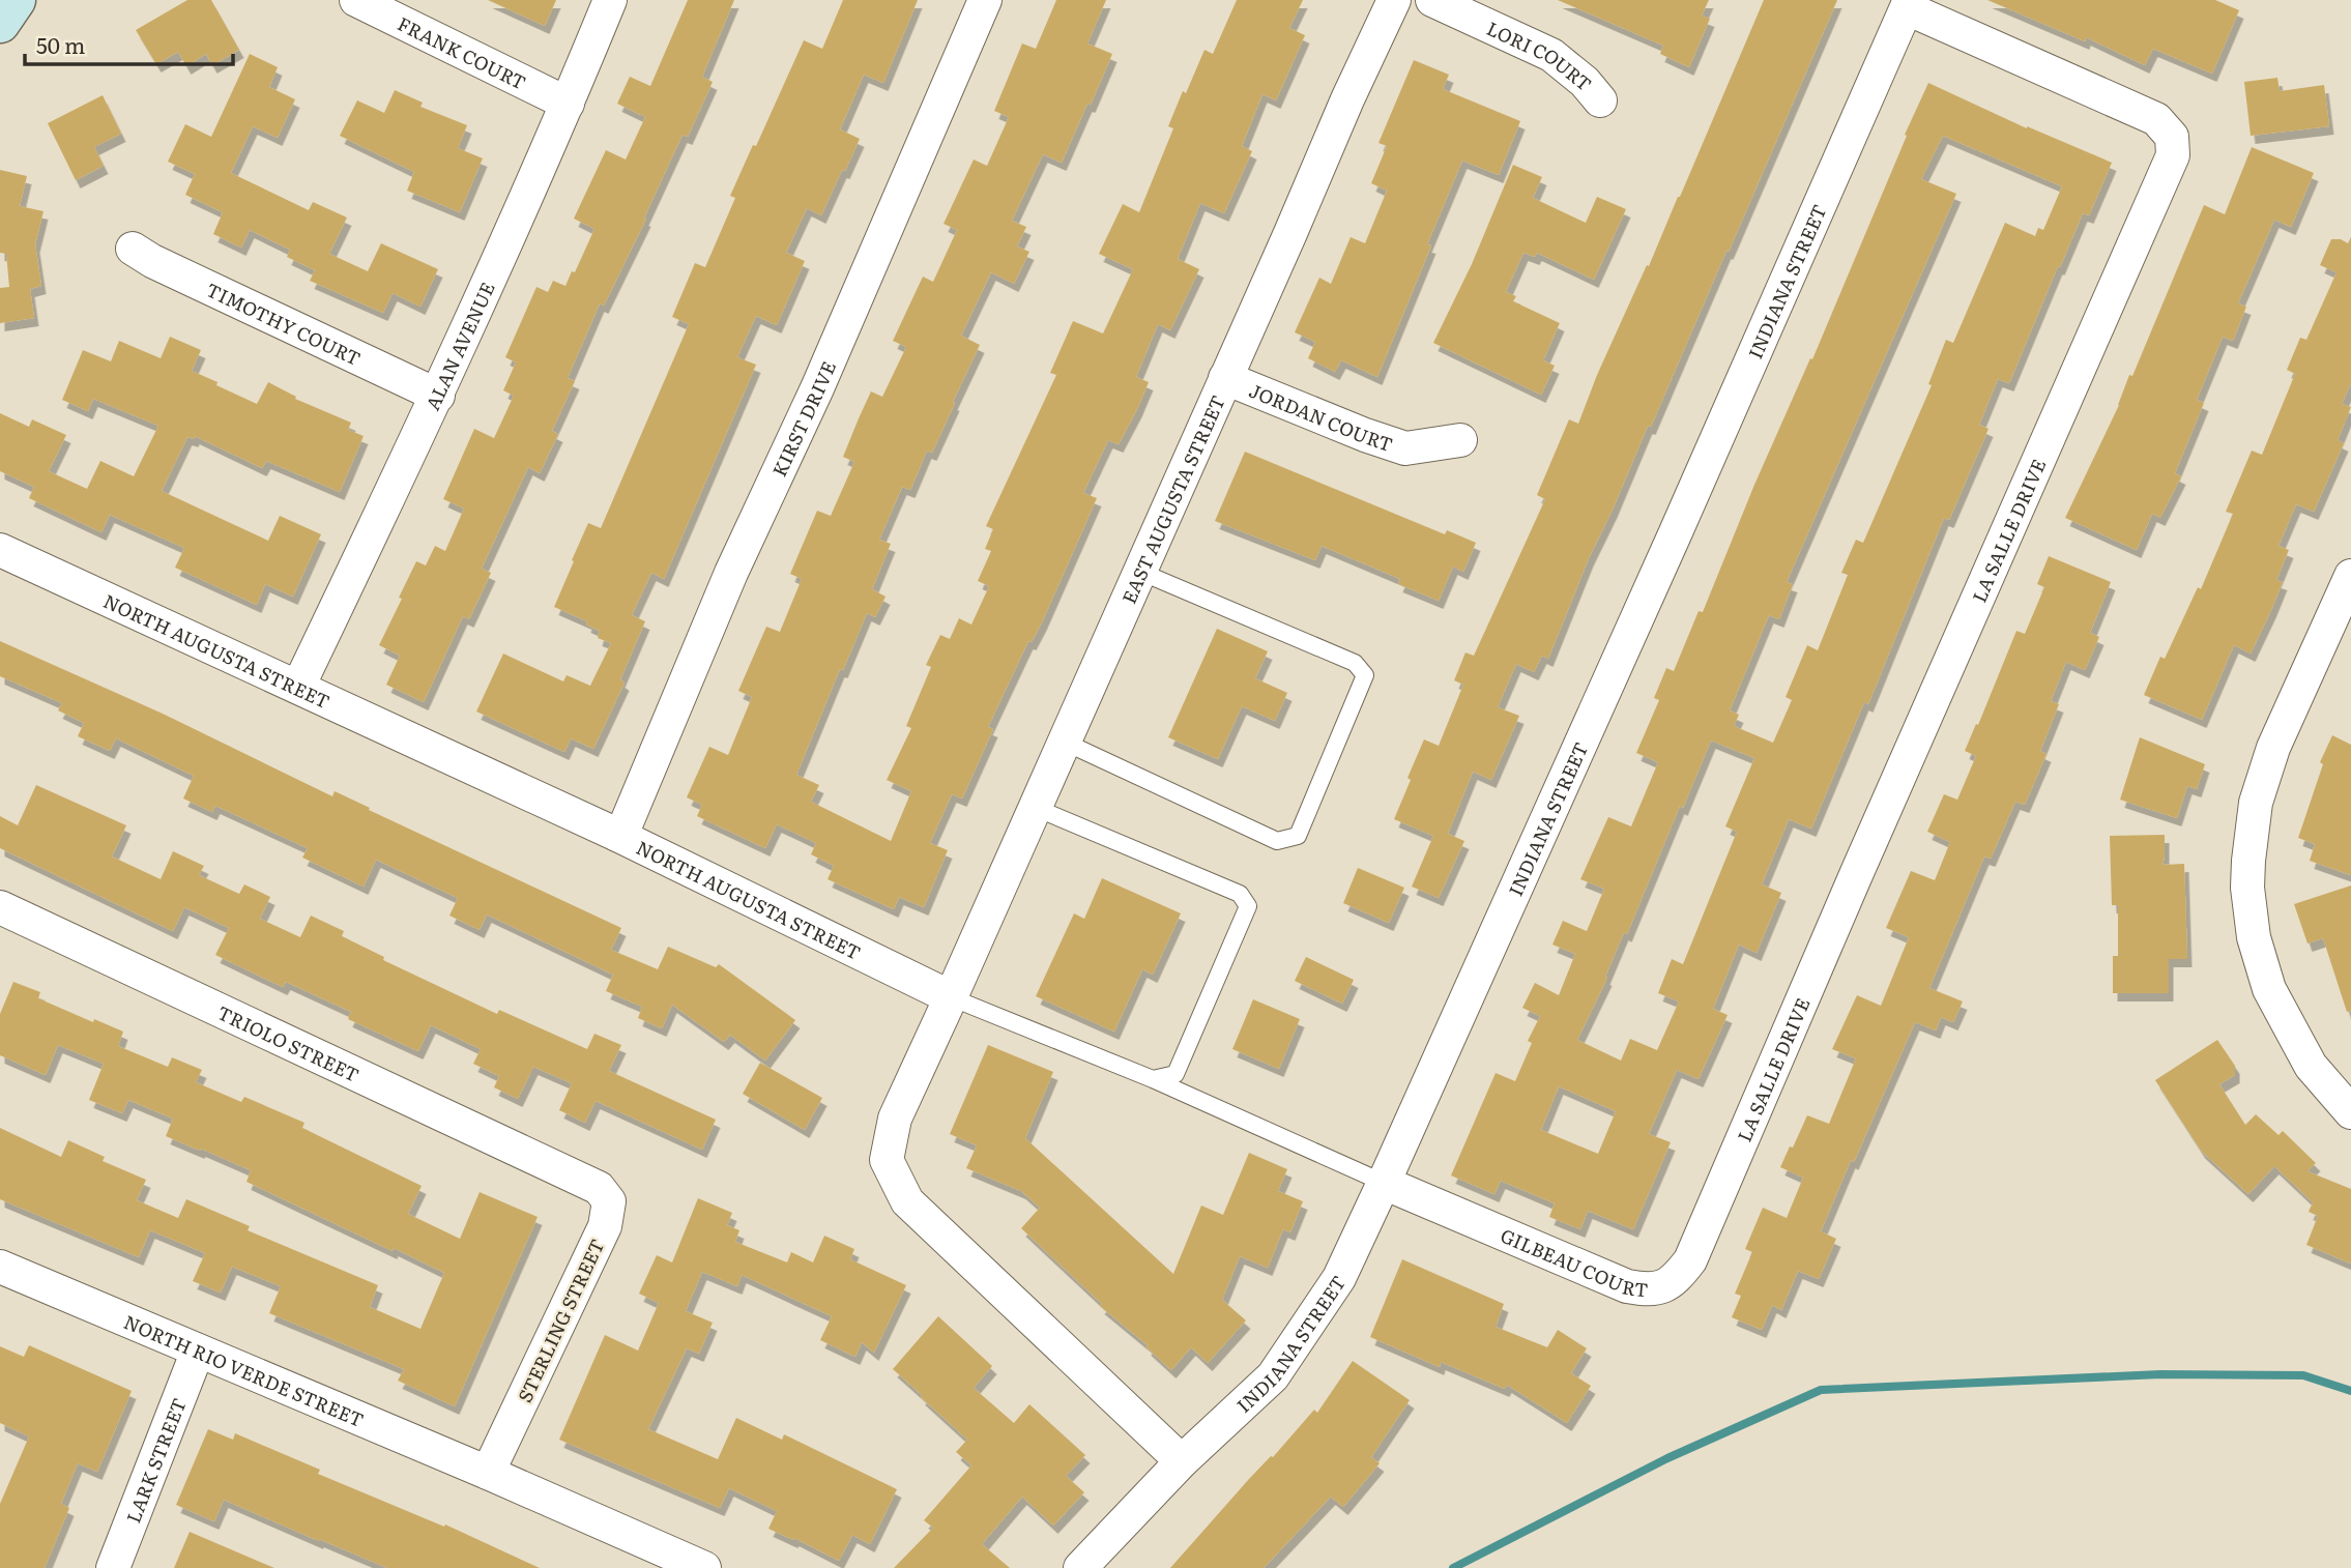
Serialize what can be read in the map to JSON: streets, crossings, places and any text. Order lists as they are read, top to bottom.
{
  "streets": {
    "street": [
      "FRANK COURT",
      "LORI COURT",
      "INDIANA STREET",
      "TIMOTHY COURT",
      "ALAN AVENUE",
      "JORDAN COURT",
      "KIRST DRIVE",
      "EAST AUGUSTA STREET",
      "LA SALLE DRIVE",
      "NORTH AUGUSTA STREET",
      "TRIOLO STREET",
      "GILBEAU COURT",
      "STERLING STREET",
      "NORTH RIO VERDE STREET",
      "LARK STREET"
    ]
  },
  "crossings": [
    ["FRANK COURT", "ALAN AVENUE"],
    ["INDIANA STREET", "LA SALLE DRIVE"],
    ["INDIANA STREET", "GILBEAU COURT"],
    ["TIMOTHY COURT", "ALAN AVENUE"],
    ["ALAN AVENUE", "NORTH AUGUSTA STREET"],
    ["JORDAN COURT", "EAST AUGUSTA STREET"],
    ["KIRST DRIVE", "NORTH AUGUSTA STREET"],
    ["EAST AUGUSTA STREET", "NORTH AUGUSTA STREET"],
    ["LA SALLE DRIVE", "GILBEAU COURT"],
    ["TRIOLO STREET", "STERLING STREET"],
    ["STERLING STREET", "NORTH RIO VERDE STREET"],
    ["NORTH RIO VERDE STREET", "LARK STREET"]
  ],
  "scale_bar": "50 m"
}
